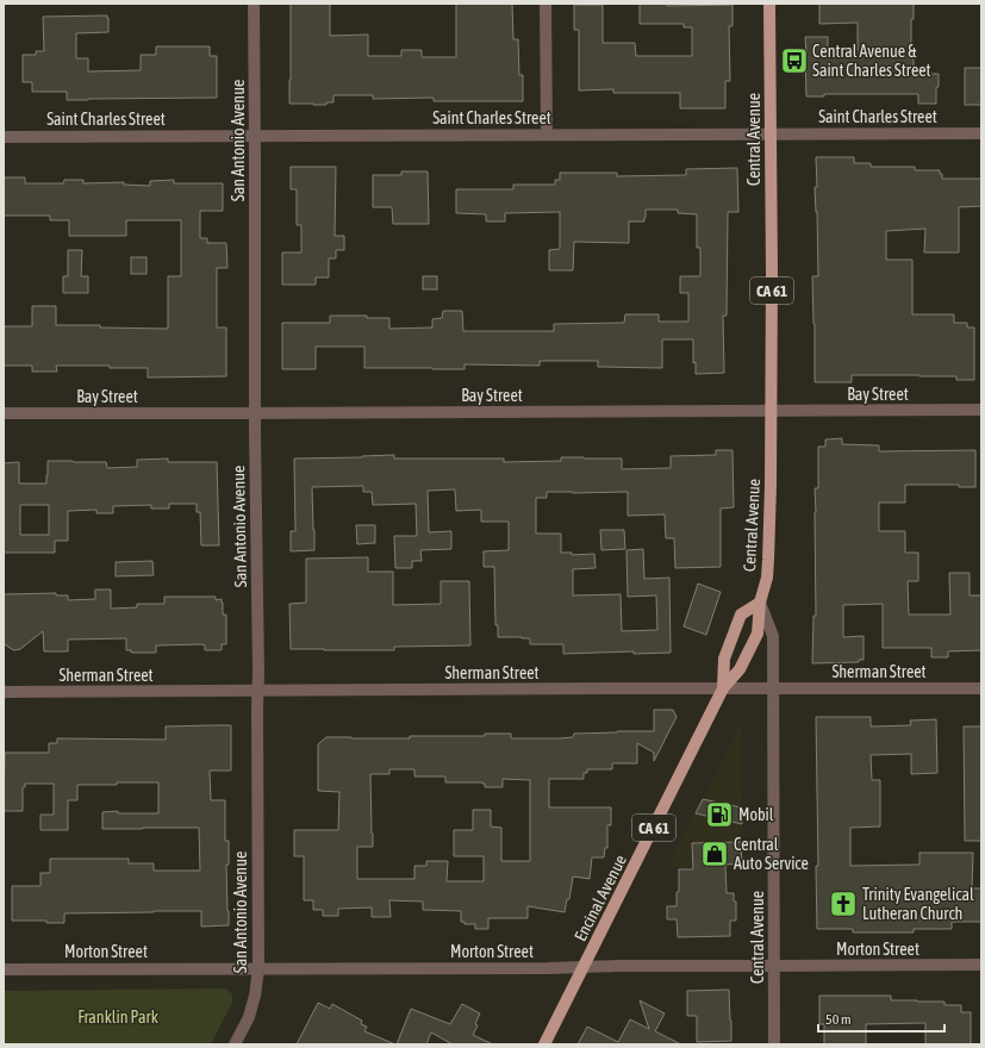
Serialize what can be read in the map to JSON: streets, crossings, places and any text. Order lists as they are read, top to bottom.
{
  "streets": {
    "main road": ["Central Avenue", "CA 61", "Encinal Avenue"],
    "street": [
      "Saint Charles Street",
      "San Antonio Avenue",
      "Bay Street",
      "Sherman Street",
      "Morton Street"
    ]
  },
  "crossings": [
    ["Saint Charles Street", "Central Avenue"],
    ["Saint Charles Street", "San Antonio Avenue"],
    ["Central Avenue", "Bay Street"],
    ["Central Avenue", "Sherman Street"],
    ["Central Avenue", "Encinal Avenue"],
    ["Central Avenue", "Morton Street"],
    ["San Antonio Avenue", "Bay Street"],
    ["San Antonio Avenue", "Sherman Street"],
    ["San Antonio Avenue", "Morton Street"],
    ["Sherman Street", "Encinal Avenue"],
    ["Encinal Avenue", "Morton Street"]
  ],
  "parks": ["Franklin Park"],
  "places": {
    "bus stop": ["Central Avenue & Saint Charles Street"],
    "fuel station": ["Mobil"],
    "shop": ["Central Auto Service"],
    "church": ["Trinity Evangelical Lutheran Church"]
  },
  "scale_bar": "50 m"
}
